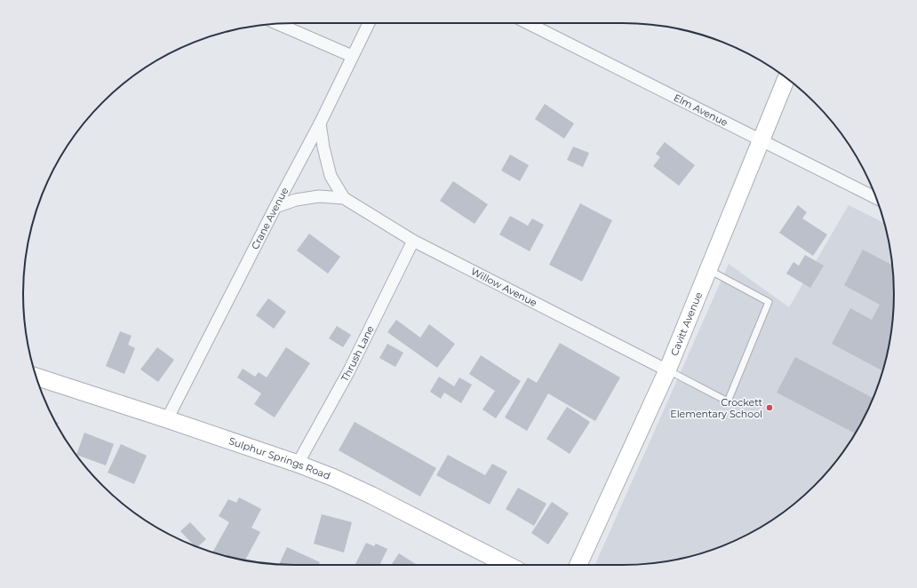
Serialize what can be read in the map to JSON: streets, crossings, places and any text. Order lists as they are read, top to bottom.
{
  "streets": {
    "street": [
      "Elm Avenue",
      "Crane Avenue",
      "Willow Avenue",
      "Cavitt Avenue",
      "Thrush Lane",
      "Sulphur Springs Road"
    ]
  },
  "crossings": [
    ["Elm Avenue", "Cavitt Avenue"],
    ["Crane Avenue", "Willow Avenue"],
    ["Crane Avenue", "Sulphur Springs Road"],
    ["Willow Avenue", "Cavitt Avenue"],
    ["Willow Avenue", "Thrush Lane"],
    ["Thrush Lane", "Sulphur Springs Road"]
  ],
  "places": ["Crockett Elementary School"]
}
